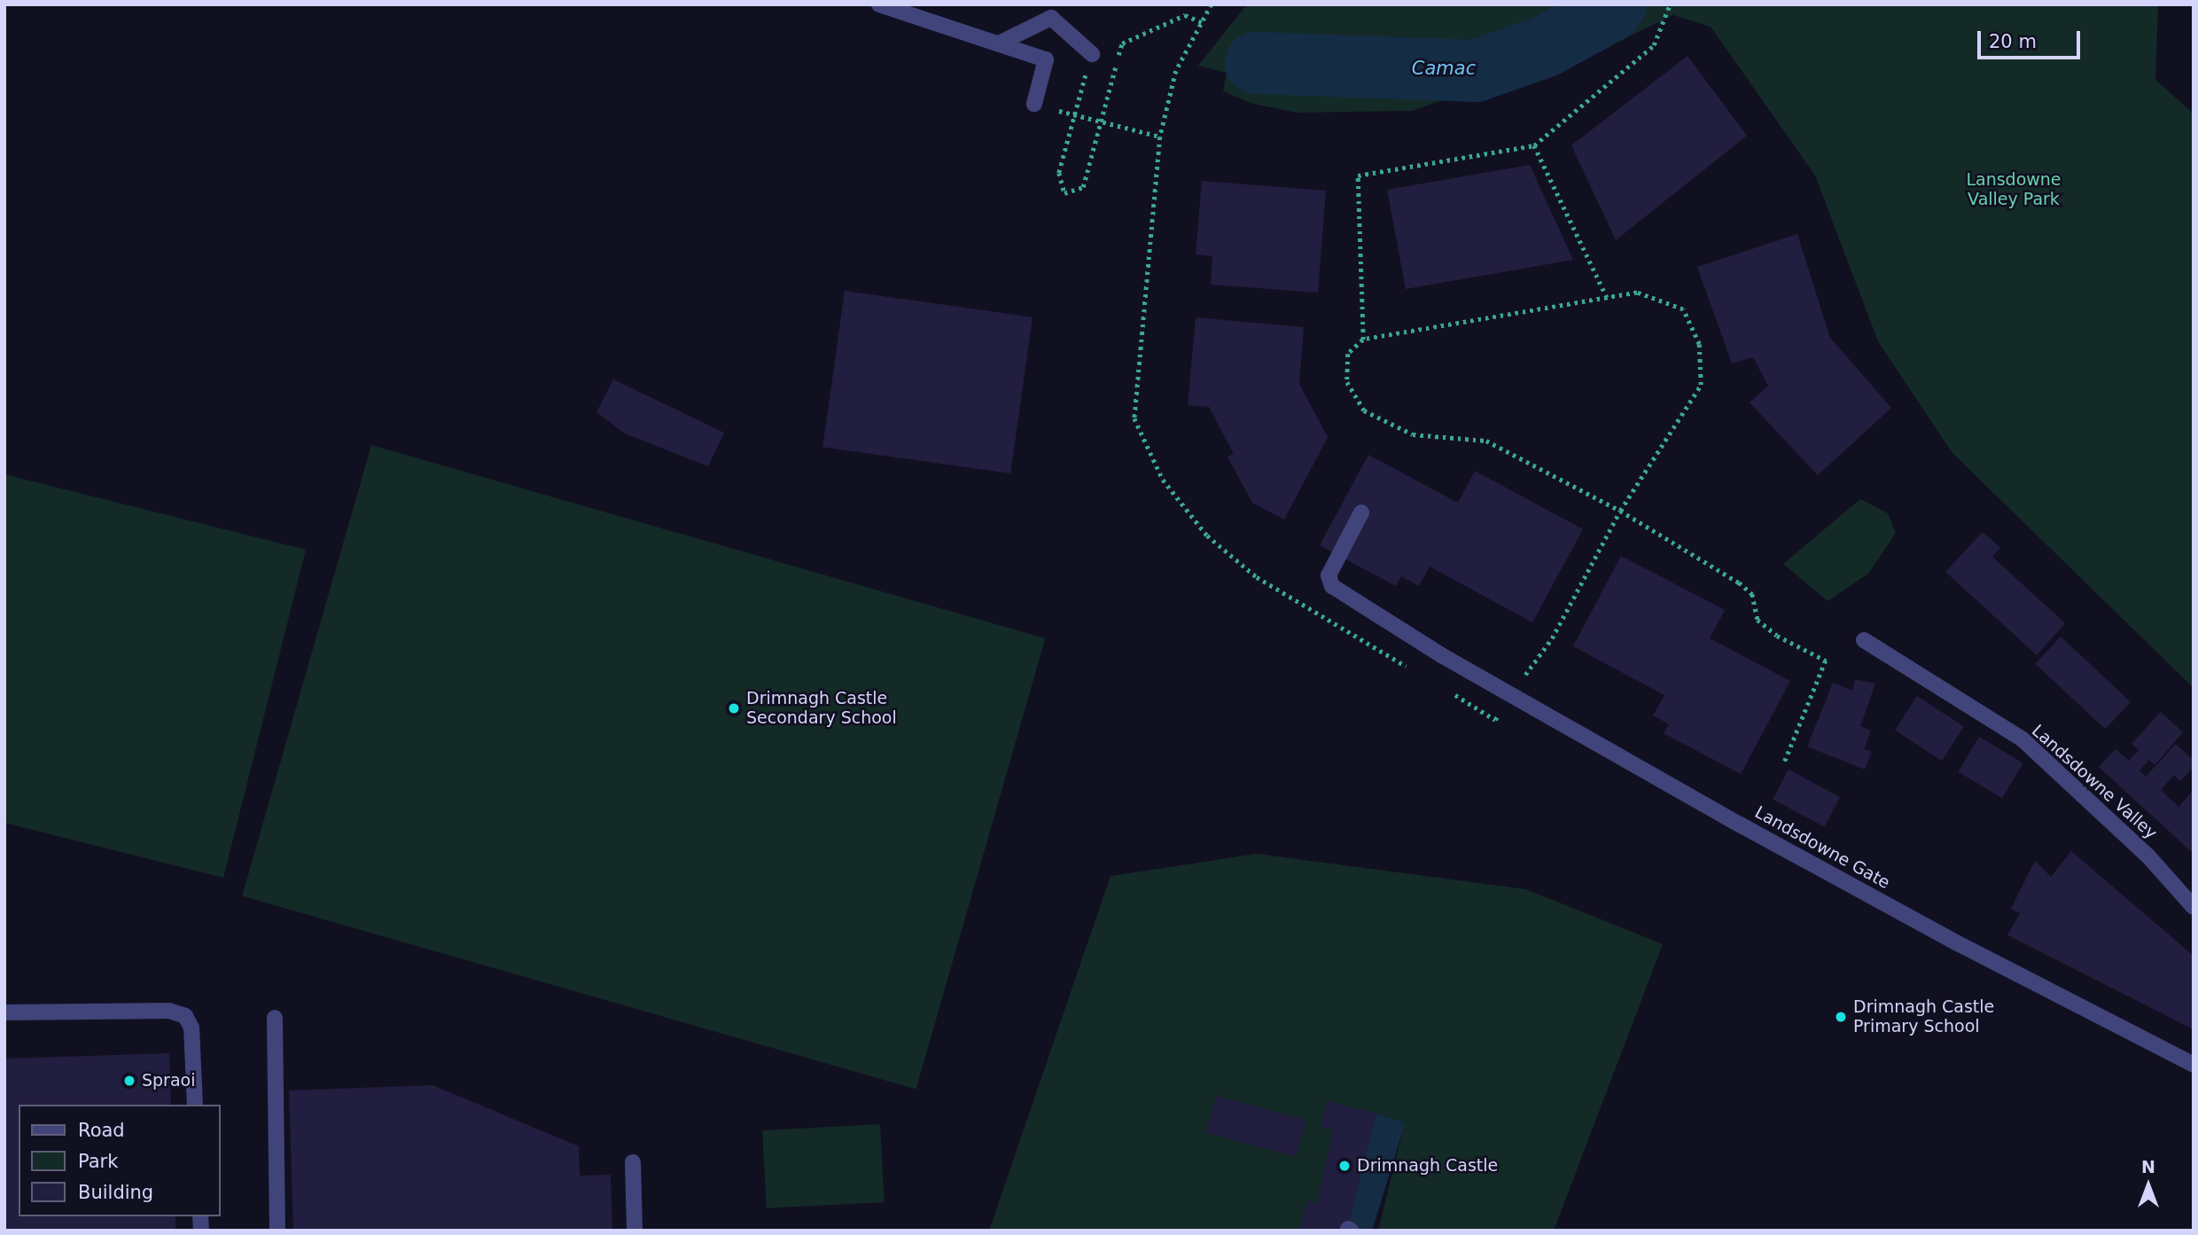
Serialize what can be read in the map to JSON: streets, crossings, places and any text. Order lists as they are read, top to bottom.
{
  "streets": {
    "street": ["Landsdowne Valley", "Landsdowne Gate"]
  },
  "water": ["Camac"],
  "parks": ["Lansdowne Valley Park"],
  "places": [
    "Drimnagh Castle Secondary School",
    "Drimnagh Castle Primary School",
    "Spraoi",
    "Drimnagh Castle"
  ],
  "legend": ["Road", "Park", "Building"],
  "scale_bar": "20 m",
  "north": "top"
}
